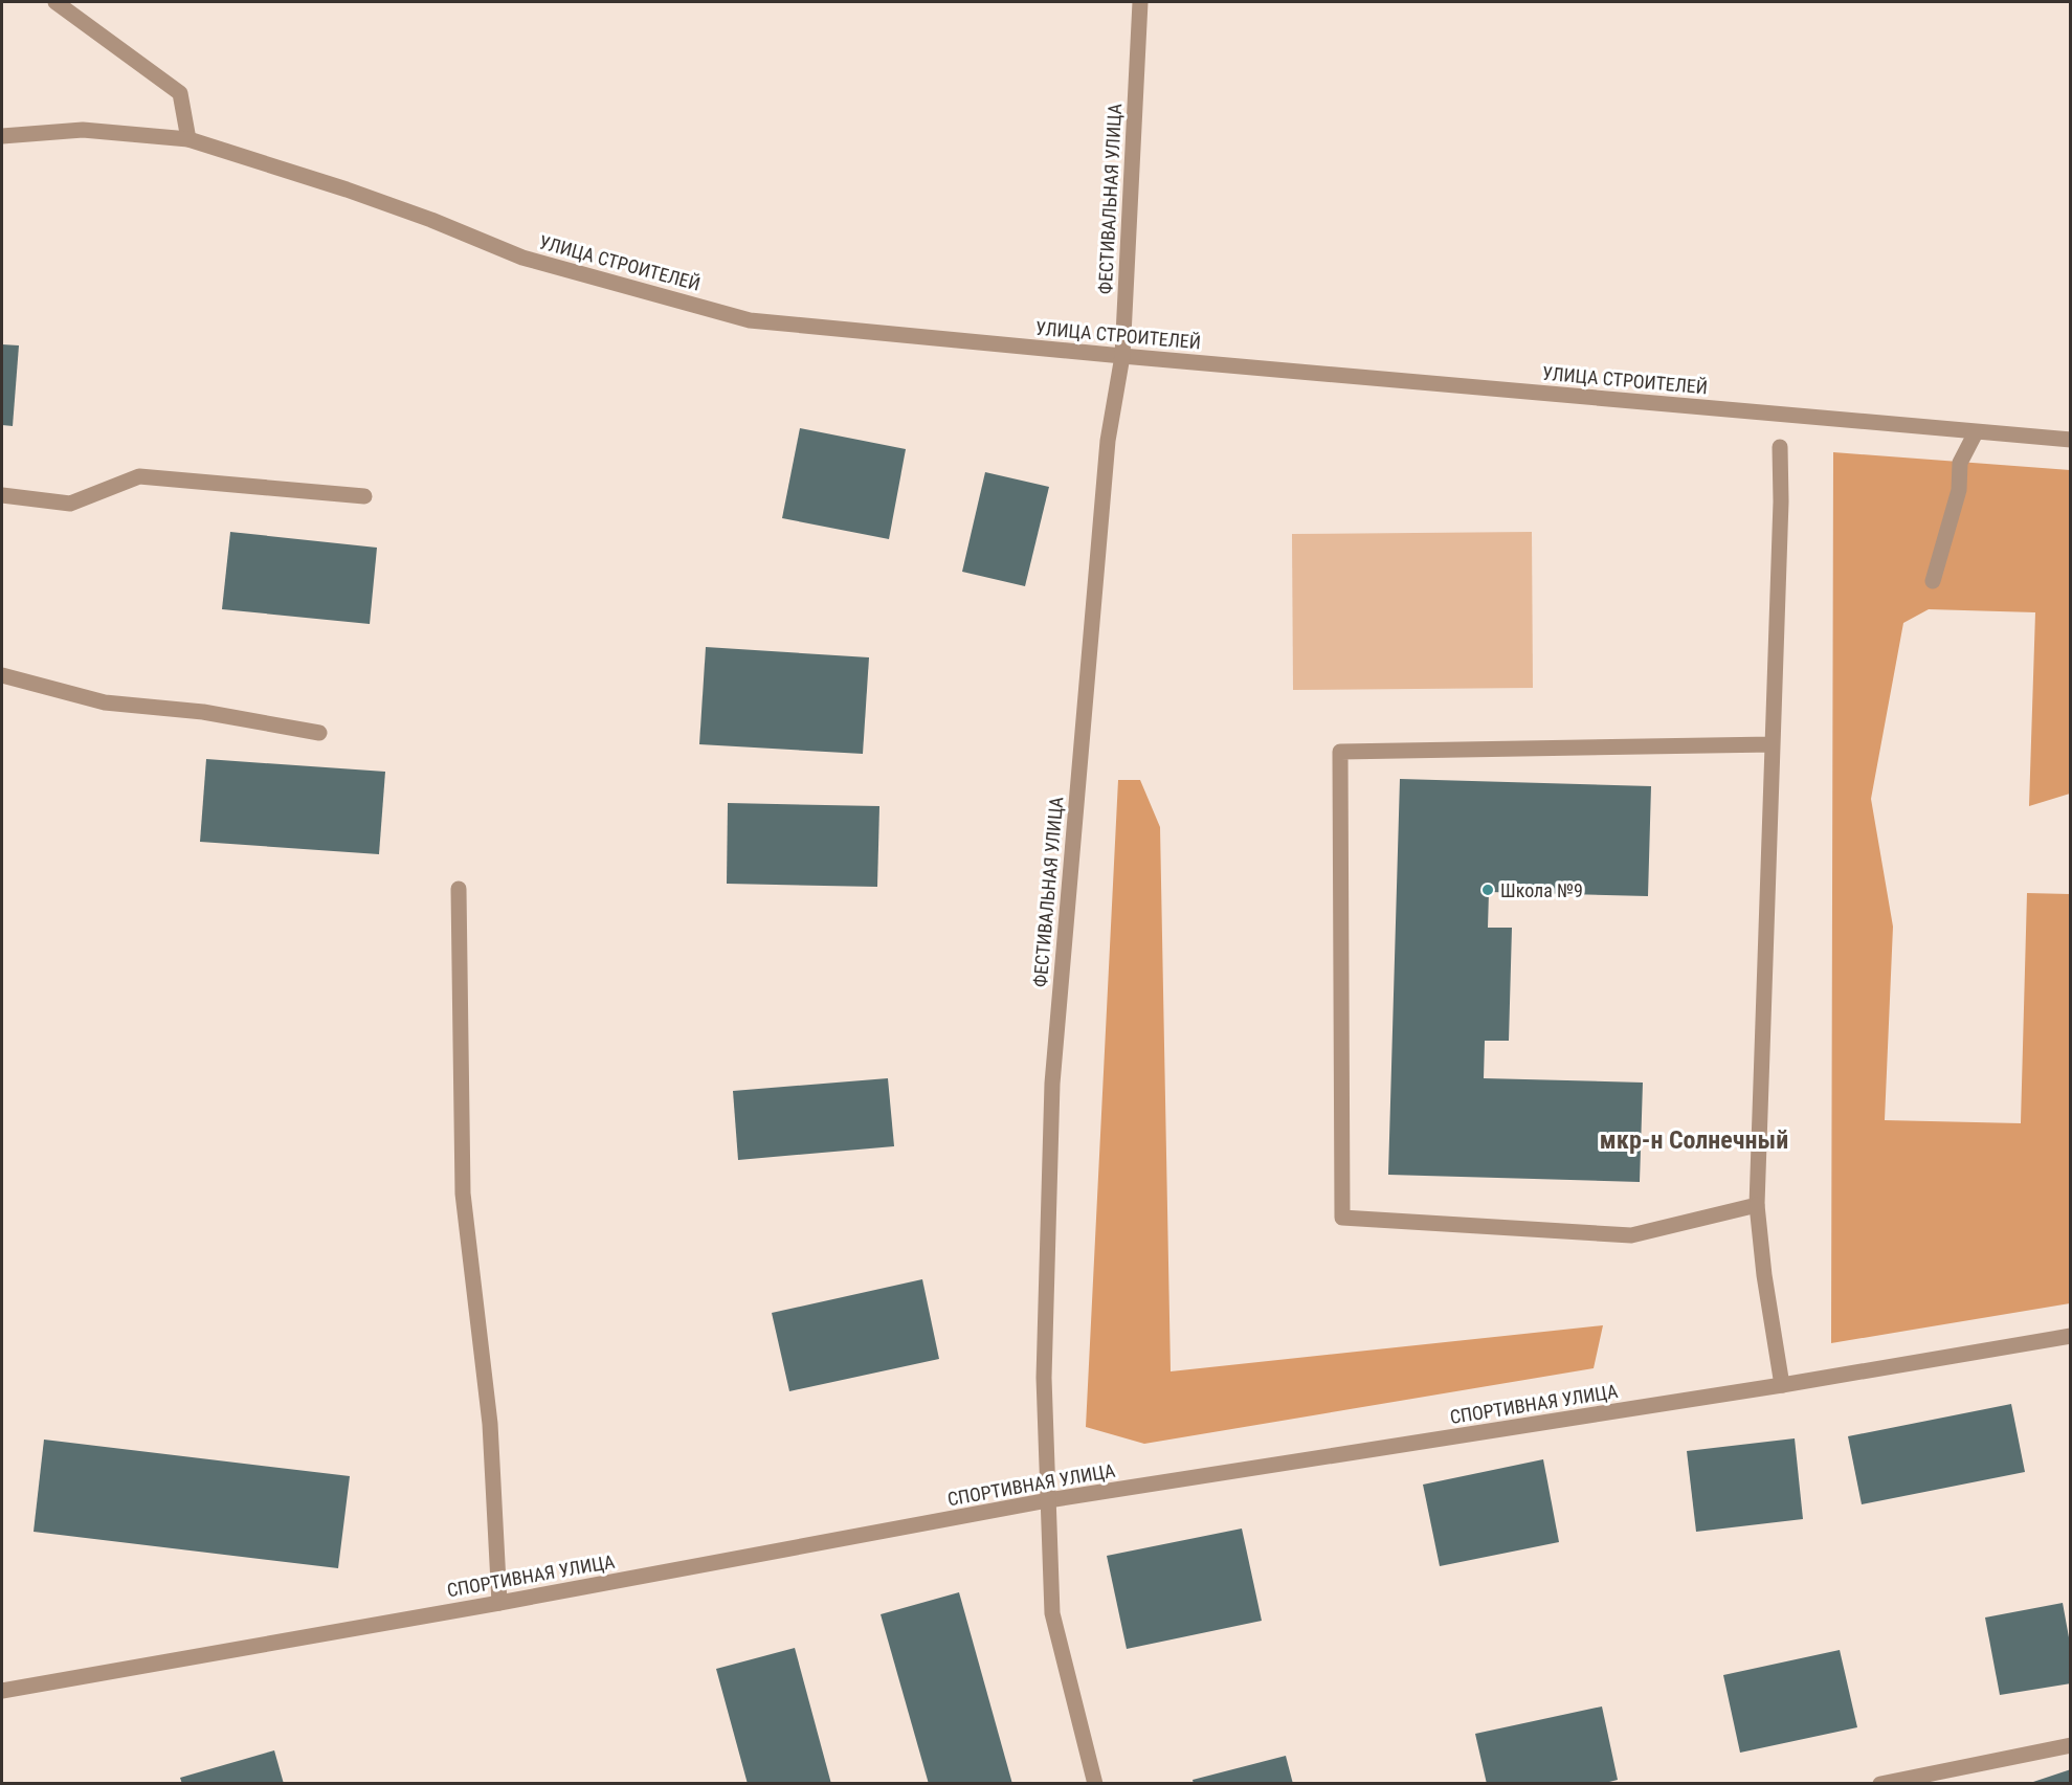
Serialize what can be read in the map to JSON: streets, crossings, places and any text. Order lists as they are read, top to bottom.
{
  "streets": {
    "street": ["ФЕСТИВАЛЬНАЯ УЛИЦА", "УЛИЦА СТРОИТЕЛЕЙ", "СПОРТИВНАЯ УЛИЦА"]
  },
  "crossings": [
    ["ФЕСТИВАЛЬНАЯ УЛИЦА", "УЛИЦА СТРОИТЕЛЕЙ"],
    ["ФЕСТИВАЛЬНАЯ УЛИЦА", "СПОРТИВНАЯ УЛИЦА"]
  ],
  "districts": ["мкр-н Солнечный"],
  "places": ["Школа №9"]
}
